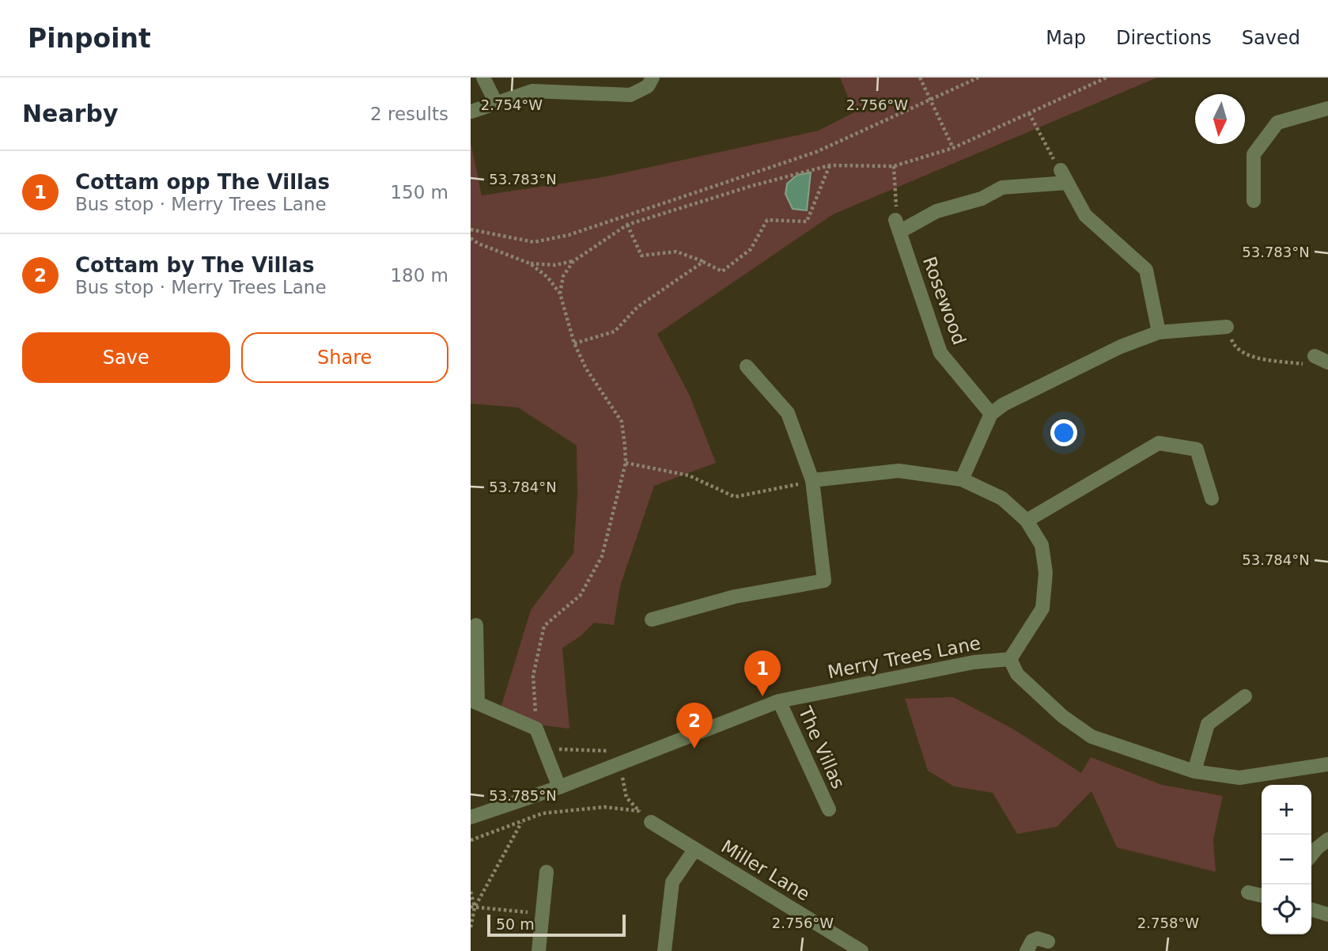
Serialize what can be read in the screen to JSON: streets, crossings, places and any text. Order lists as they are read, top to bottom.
{
  "streets": {
    "street": [
      "Rosewood",
      "Merry Trees Lane",
      "The Villas",
      "Miller Lane"
    ]
  },
  "crossings": [
    ["Merry Trees Lane", "The Villas"]
  ],
  "scale_bar": "50 m",
  "north": "bottom",
  "page": {
    "header": "Pinpoint",
    "nav": ["Map", "Directions", "Saved"],
    "heading": ["Nearby", "2 results"],
    "list": [
      {
        "mark": "1",
        "name": "Cottam opp The Villas",
        "note": "Bus stop · Merry Trees Lane",
        "value": "150 m"
      },
      {
        "mark": "2",
        "name": "Cottam by The Villas",
        "note": "Bus stop · Merry Trees Lane",
        "value": "180 m"
      }
    ],
    "buttons": ["Save", "Share"],
    "pins": ["1", "2"],
    "map_buttons": ["+", "−"],
    "scale": "50 m"
  },
  "coordinates": [
    "2.754°W",
    "2.756°W",
    "53.783°N",
    "53.784°N",
    "53.785°N",
    "2.758°W"
  ]
}
